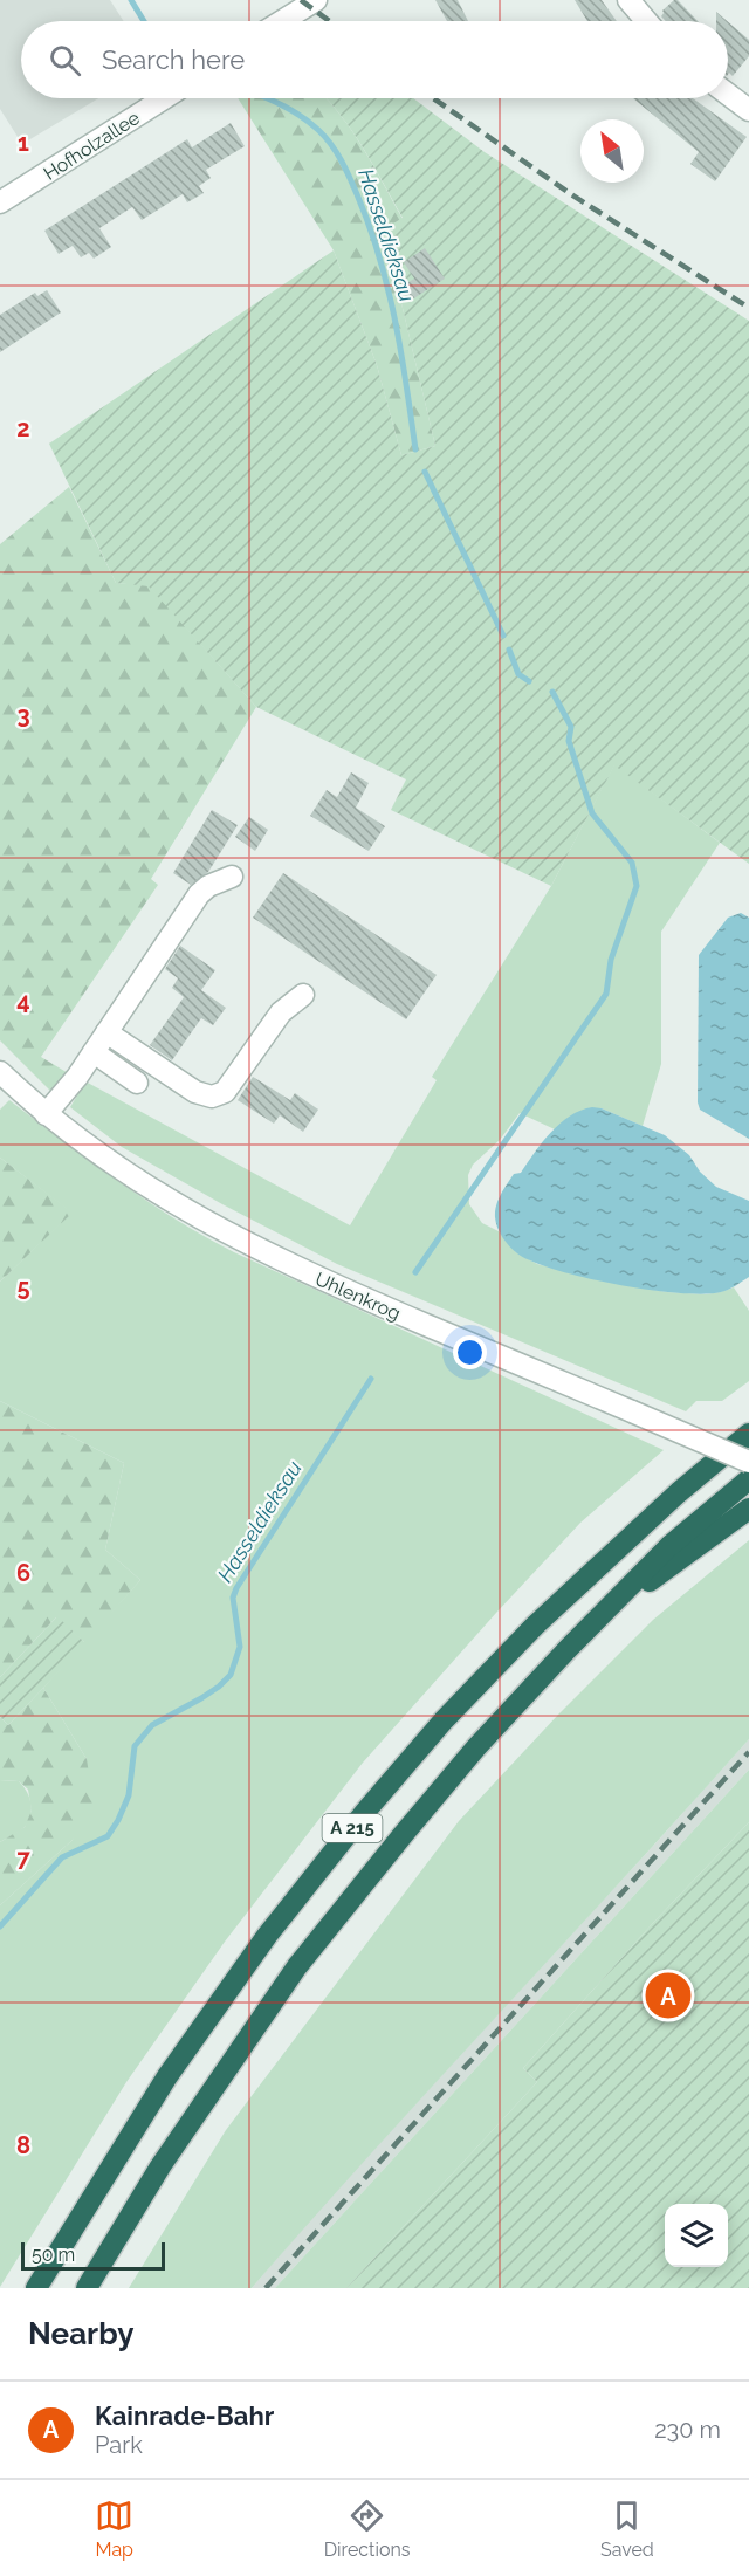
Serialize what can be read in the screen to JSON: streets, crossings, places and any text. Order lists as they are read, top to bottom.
{
  "streets": {
    "highway": ["A 215"],
    "street": ["Hofholzallee", "Uhlenkrog"]
  },
  "water": ["Hasseldieksau"],
  "scale_bar": "50 m",
  "north": "top left",
  "page": {
    "search": "Search here",
    "pins": "A",
    "scale": "50 m",
    "heading": "Nearby",
    "list": [
      {
        "mark": "A",
        "name": "Kainrade-Bahr",
        "note": "Park",
        "value": "230 m"
      }
    ],
    "nav": ["Map", "Directions", "Saved"]
  },
  "grid": {
    "rows": [
      "1",
      "2",
      "3",
      "4",
      "5",
      "6",
      "7",
      "8"
    ]
  }
}
